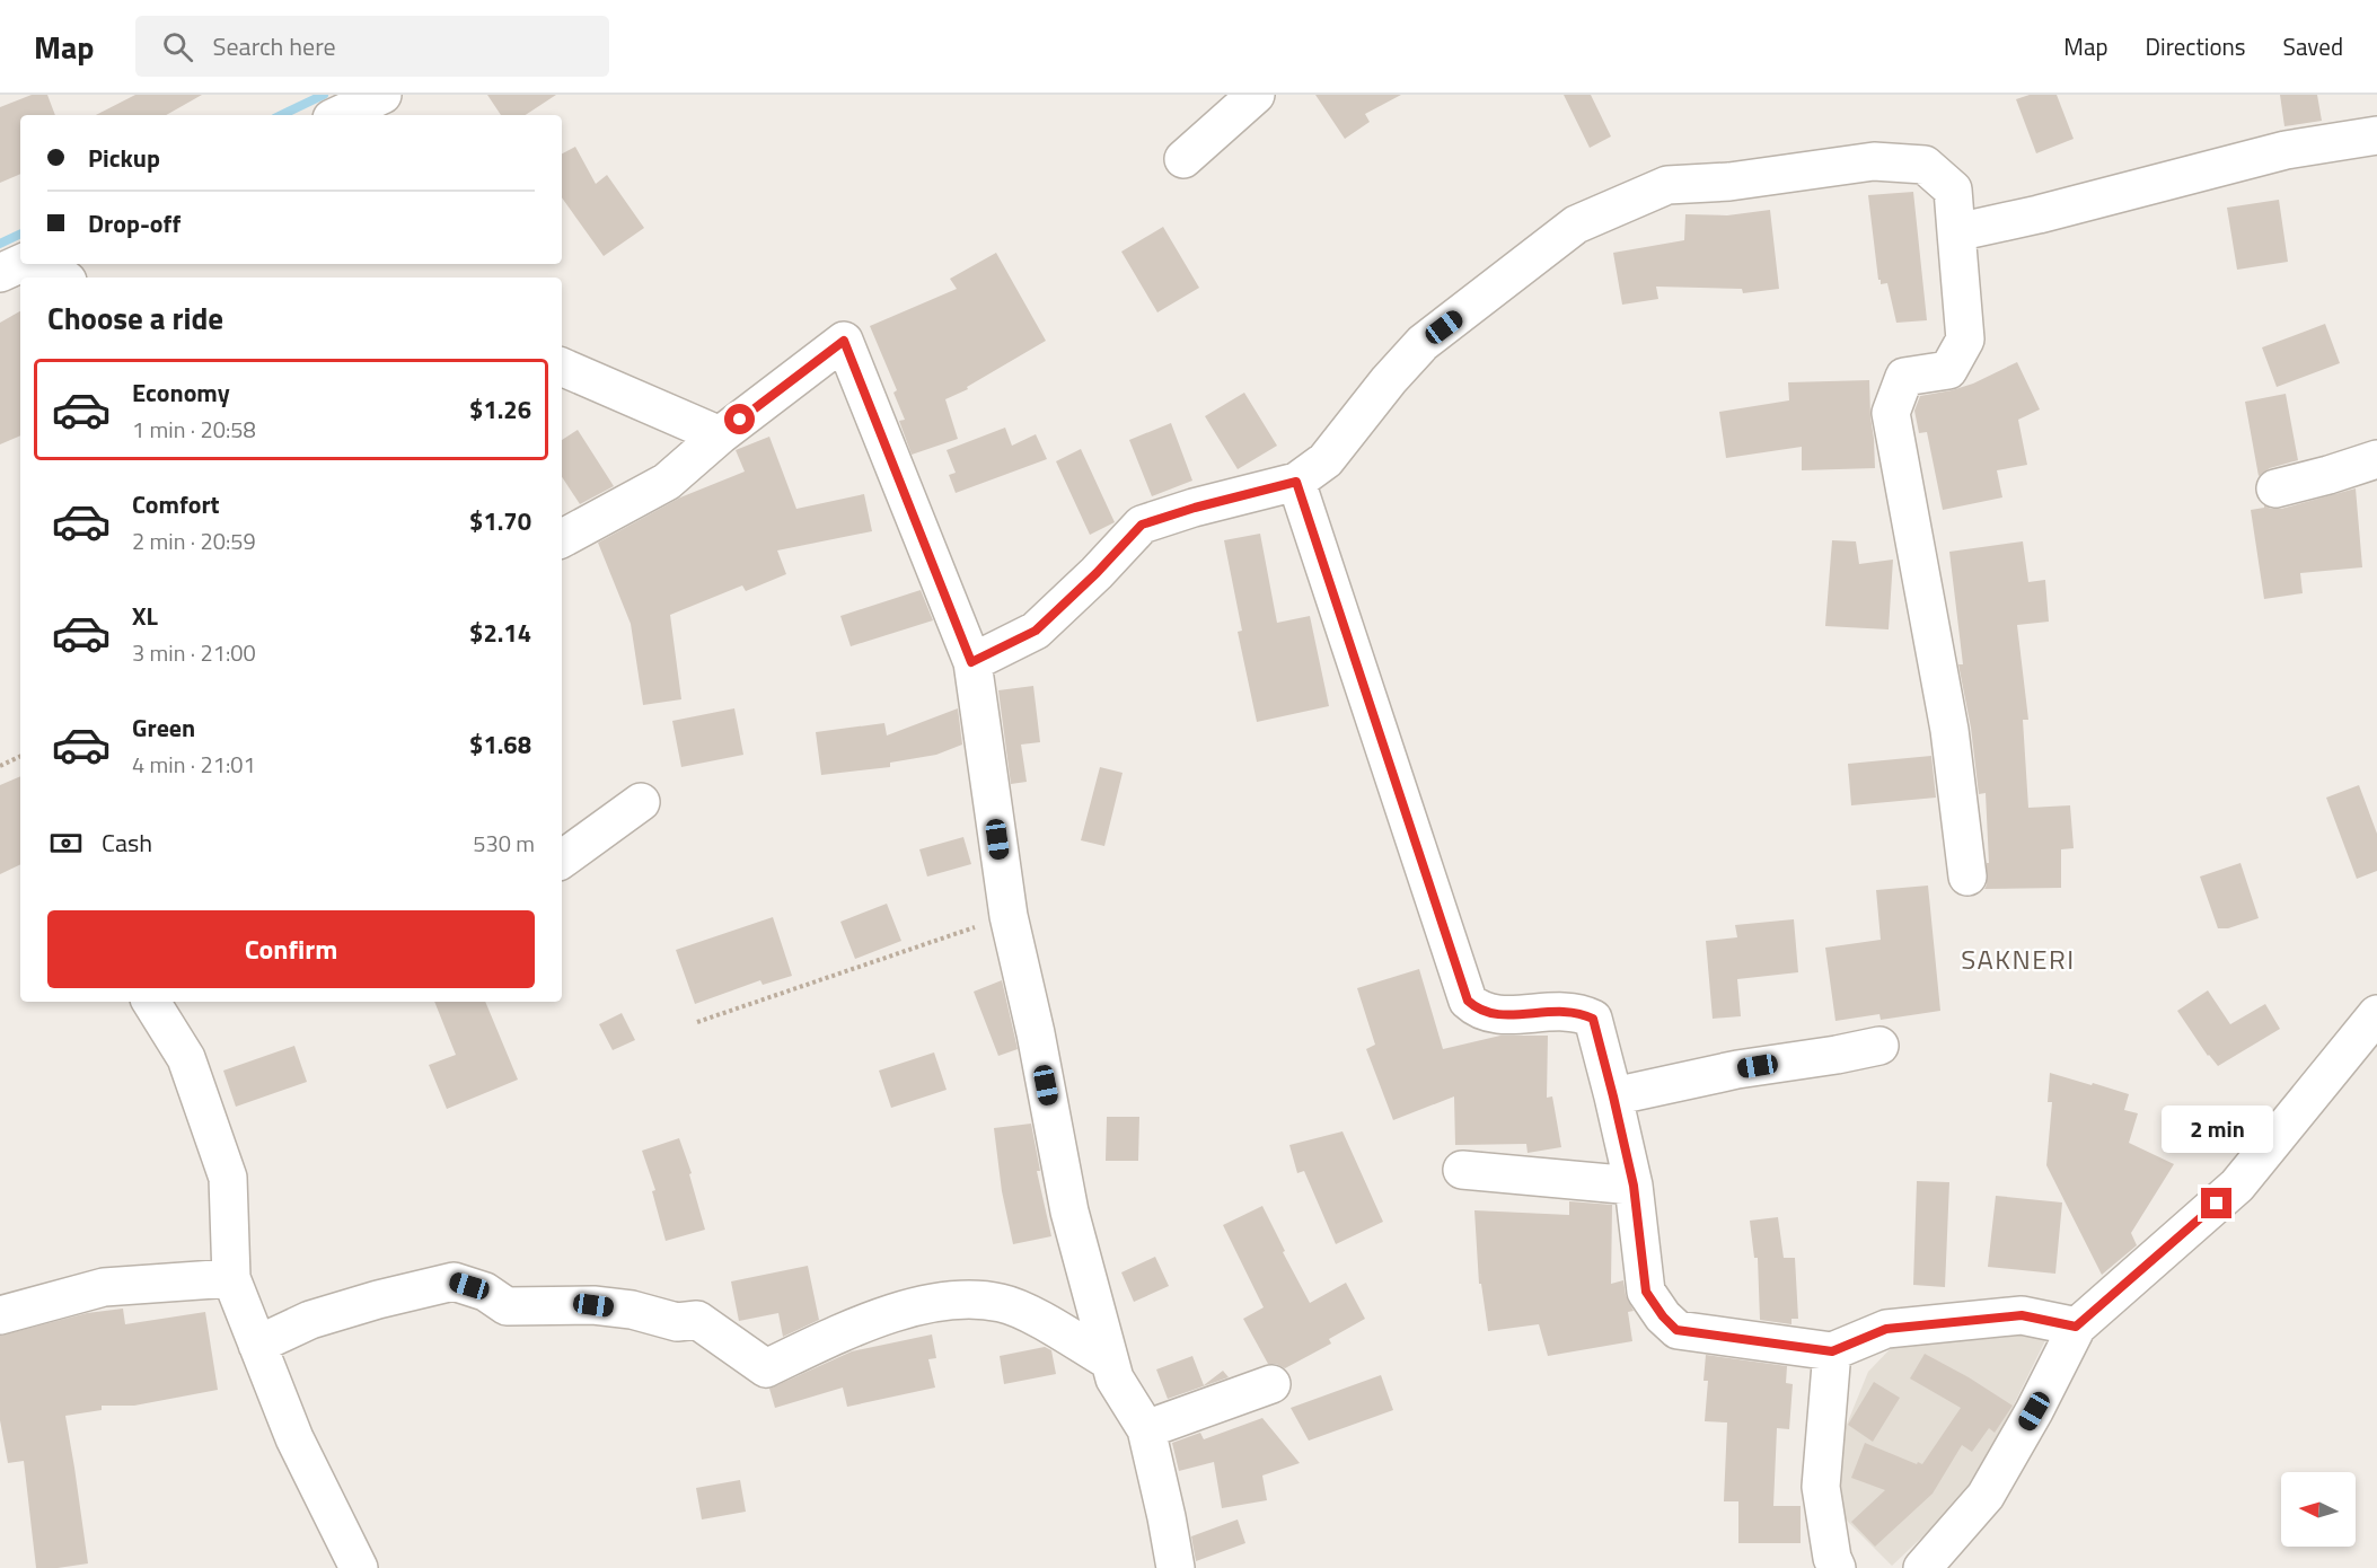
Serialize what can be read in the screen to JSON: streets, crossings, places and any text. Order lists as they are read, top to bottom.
{
  "districts": ["SAKNERI"],
  "north": "left",
  "page": {
    "header": "Map",
    "search": "Search here",
    "nav": ["Map", "Directions", "Saved"],
    "banner": ["Pickup", "Drop-off"],
    "heading": "Choose a ride",
    "list": [
      {
        "name": "Economy",
        "note": "1 min · 20:58",
        "value": "$1.26"
      },
      {
        "name": "Comfort",
        "note": "2 min · 20:59",
        "value": "$1.70"
      },
      {
        "name": "XL",
        "note": "3 min · 21:00",
        "value": "$2.14"
      },
      {
        "name": "Green",
        "note": "4 min · 21:01",
        "value": "$1.68"
      }
    ],
    "pay": ["Cash", "530 m"],
    "buttons": "Confirm",
    "bubble": "2 min"
  }
}
